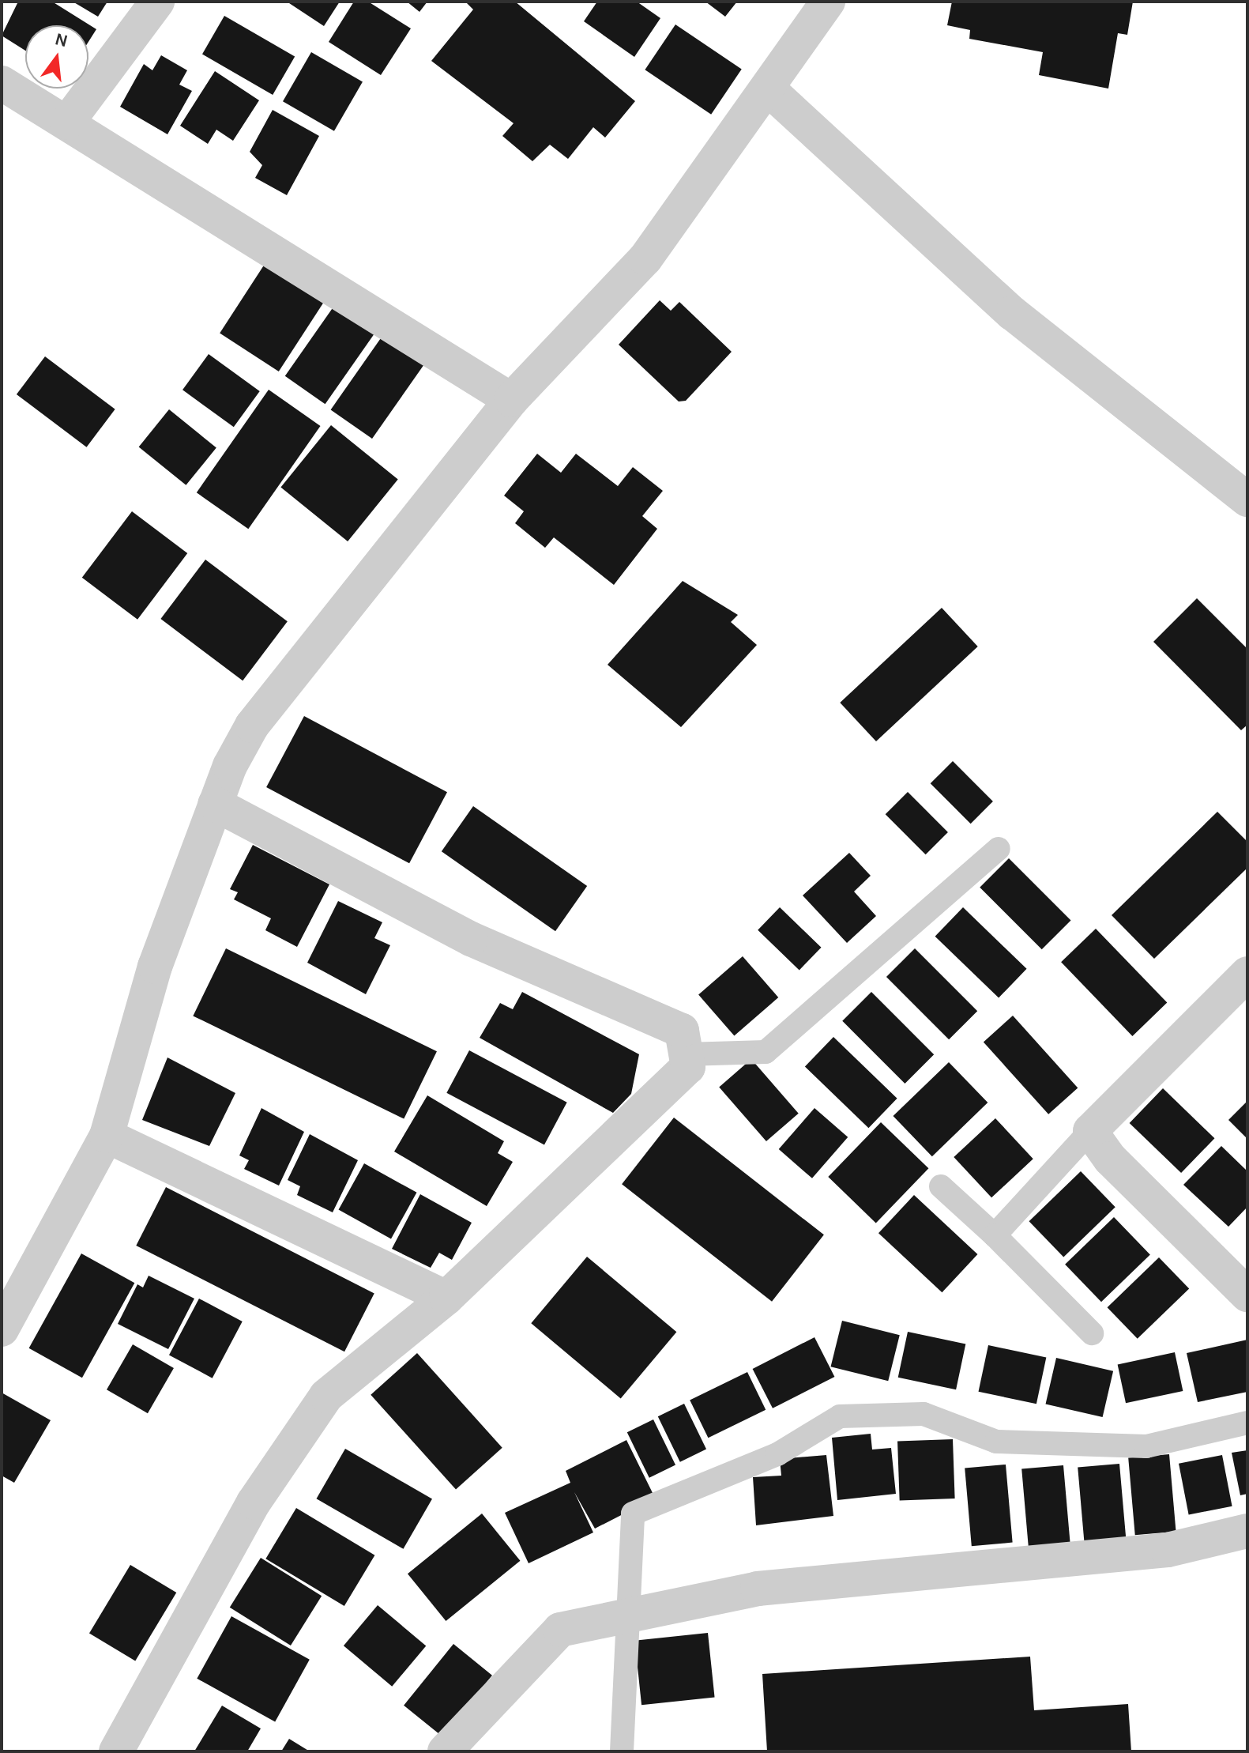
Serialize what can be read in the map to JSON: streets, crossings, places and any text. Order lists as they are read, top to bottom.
{
  "north": "top"
}
